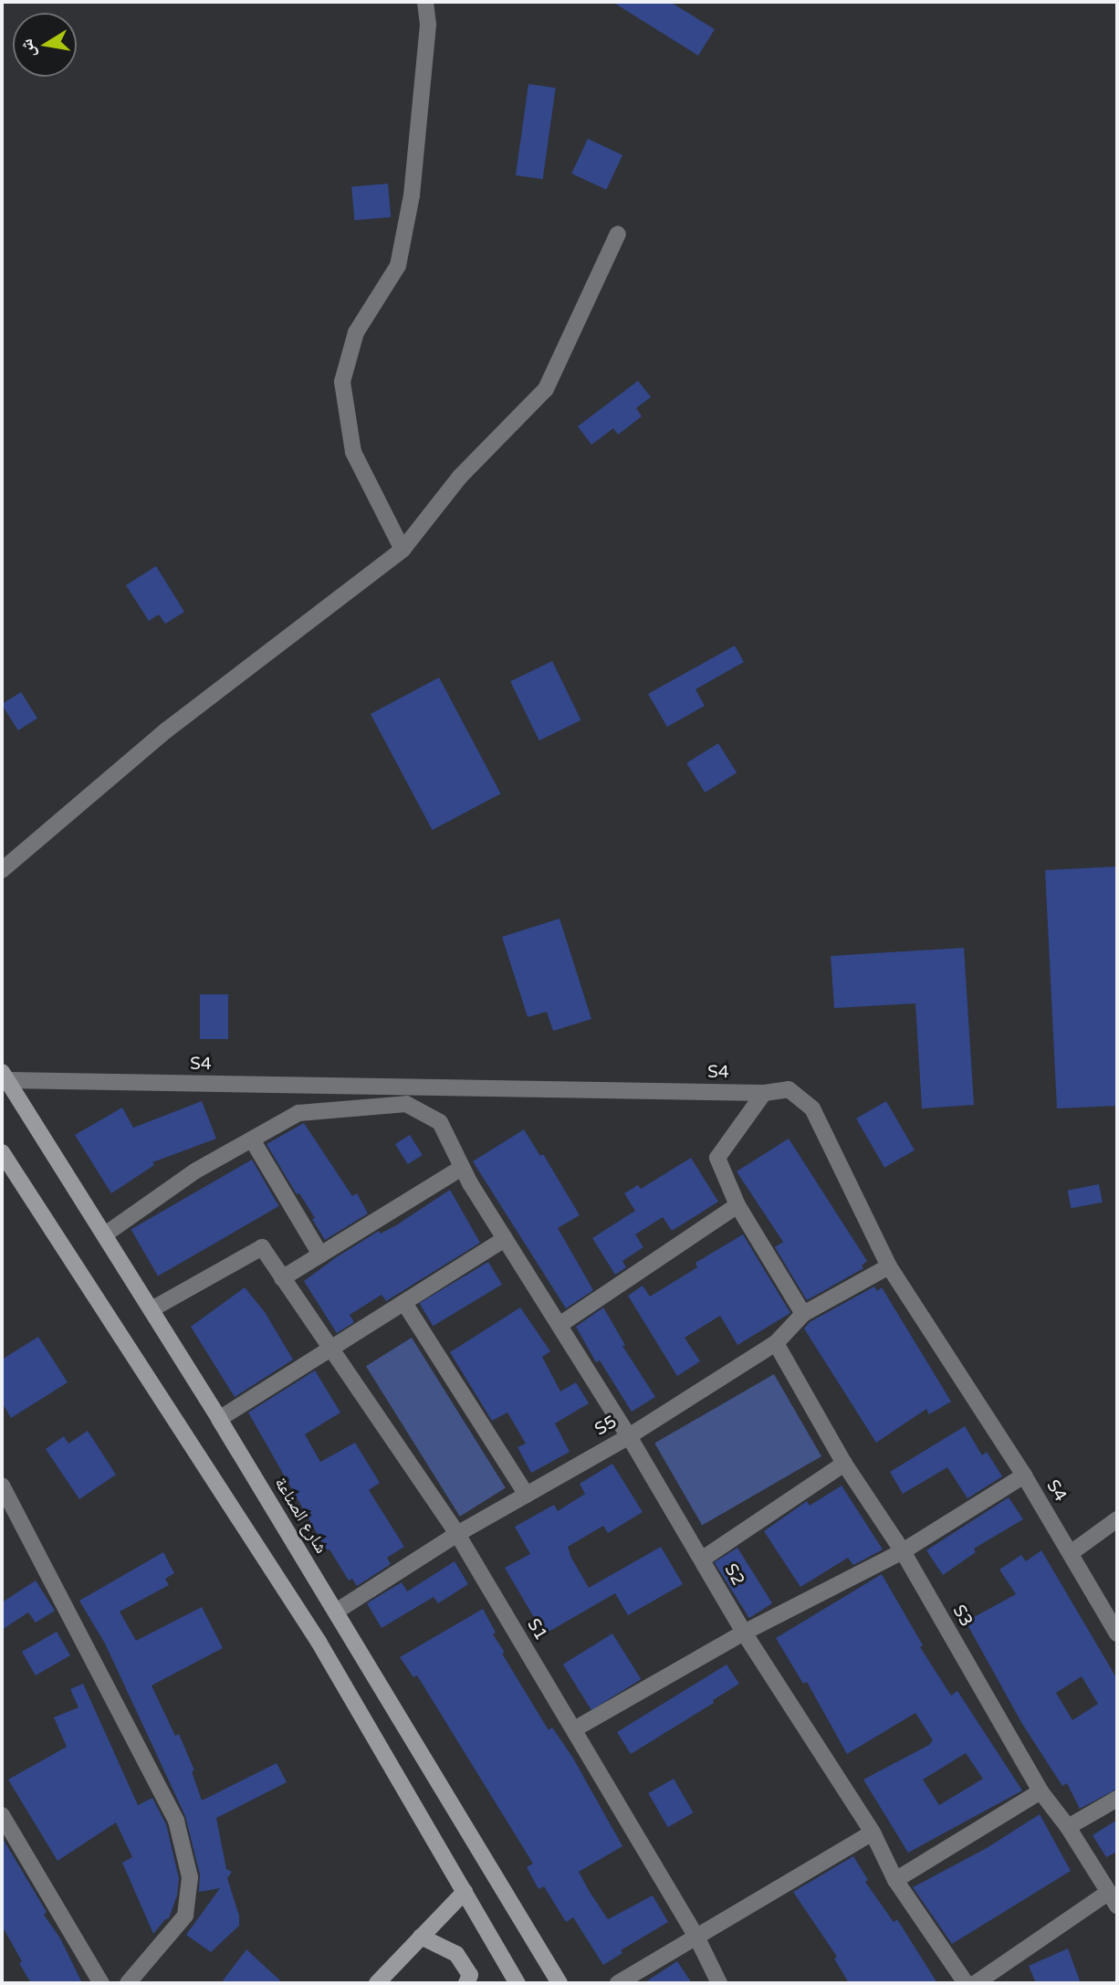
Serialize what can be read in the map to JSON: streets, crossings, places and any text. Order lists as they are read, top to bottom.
{
  "streets": {
    "main road": ["شارع الصناعة"],
    "street": [
      "S4",
      "S5",
      "S2",
      "S3",
      "S1"
    ]
  },
  "crossings": [
    ["S4", "S5"],
    ["S4", "شارع الصناعة"],
    ["S5", "شارع الصناعة"],
    ["S5", "S2"],
    ["S5", "S3"],
    ["S5", "S1"],
    ["شارع الصناعة", "S2"],
    ["شارع الصناعة", "S1"]
  ],
  "north": "left"
}
